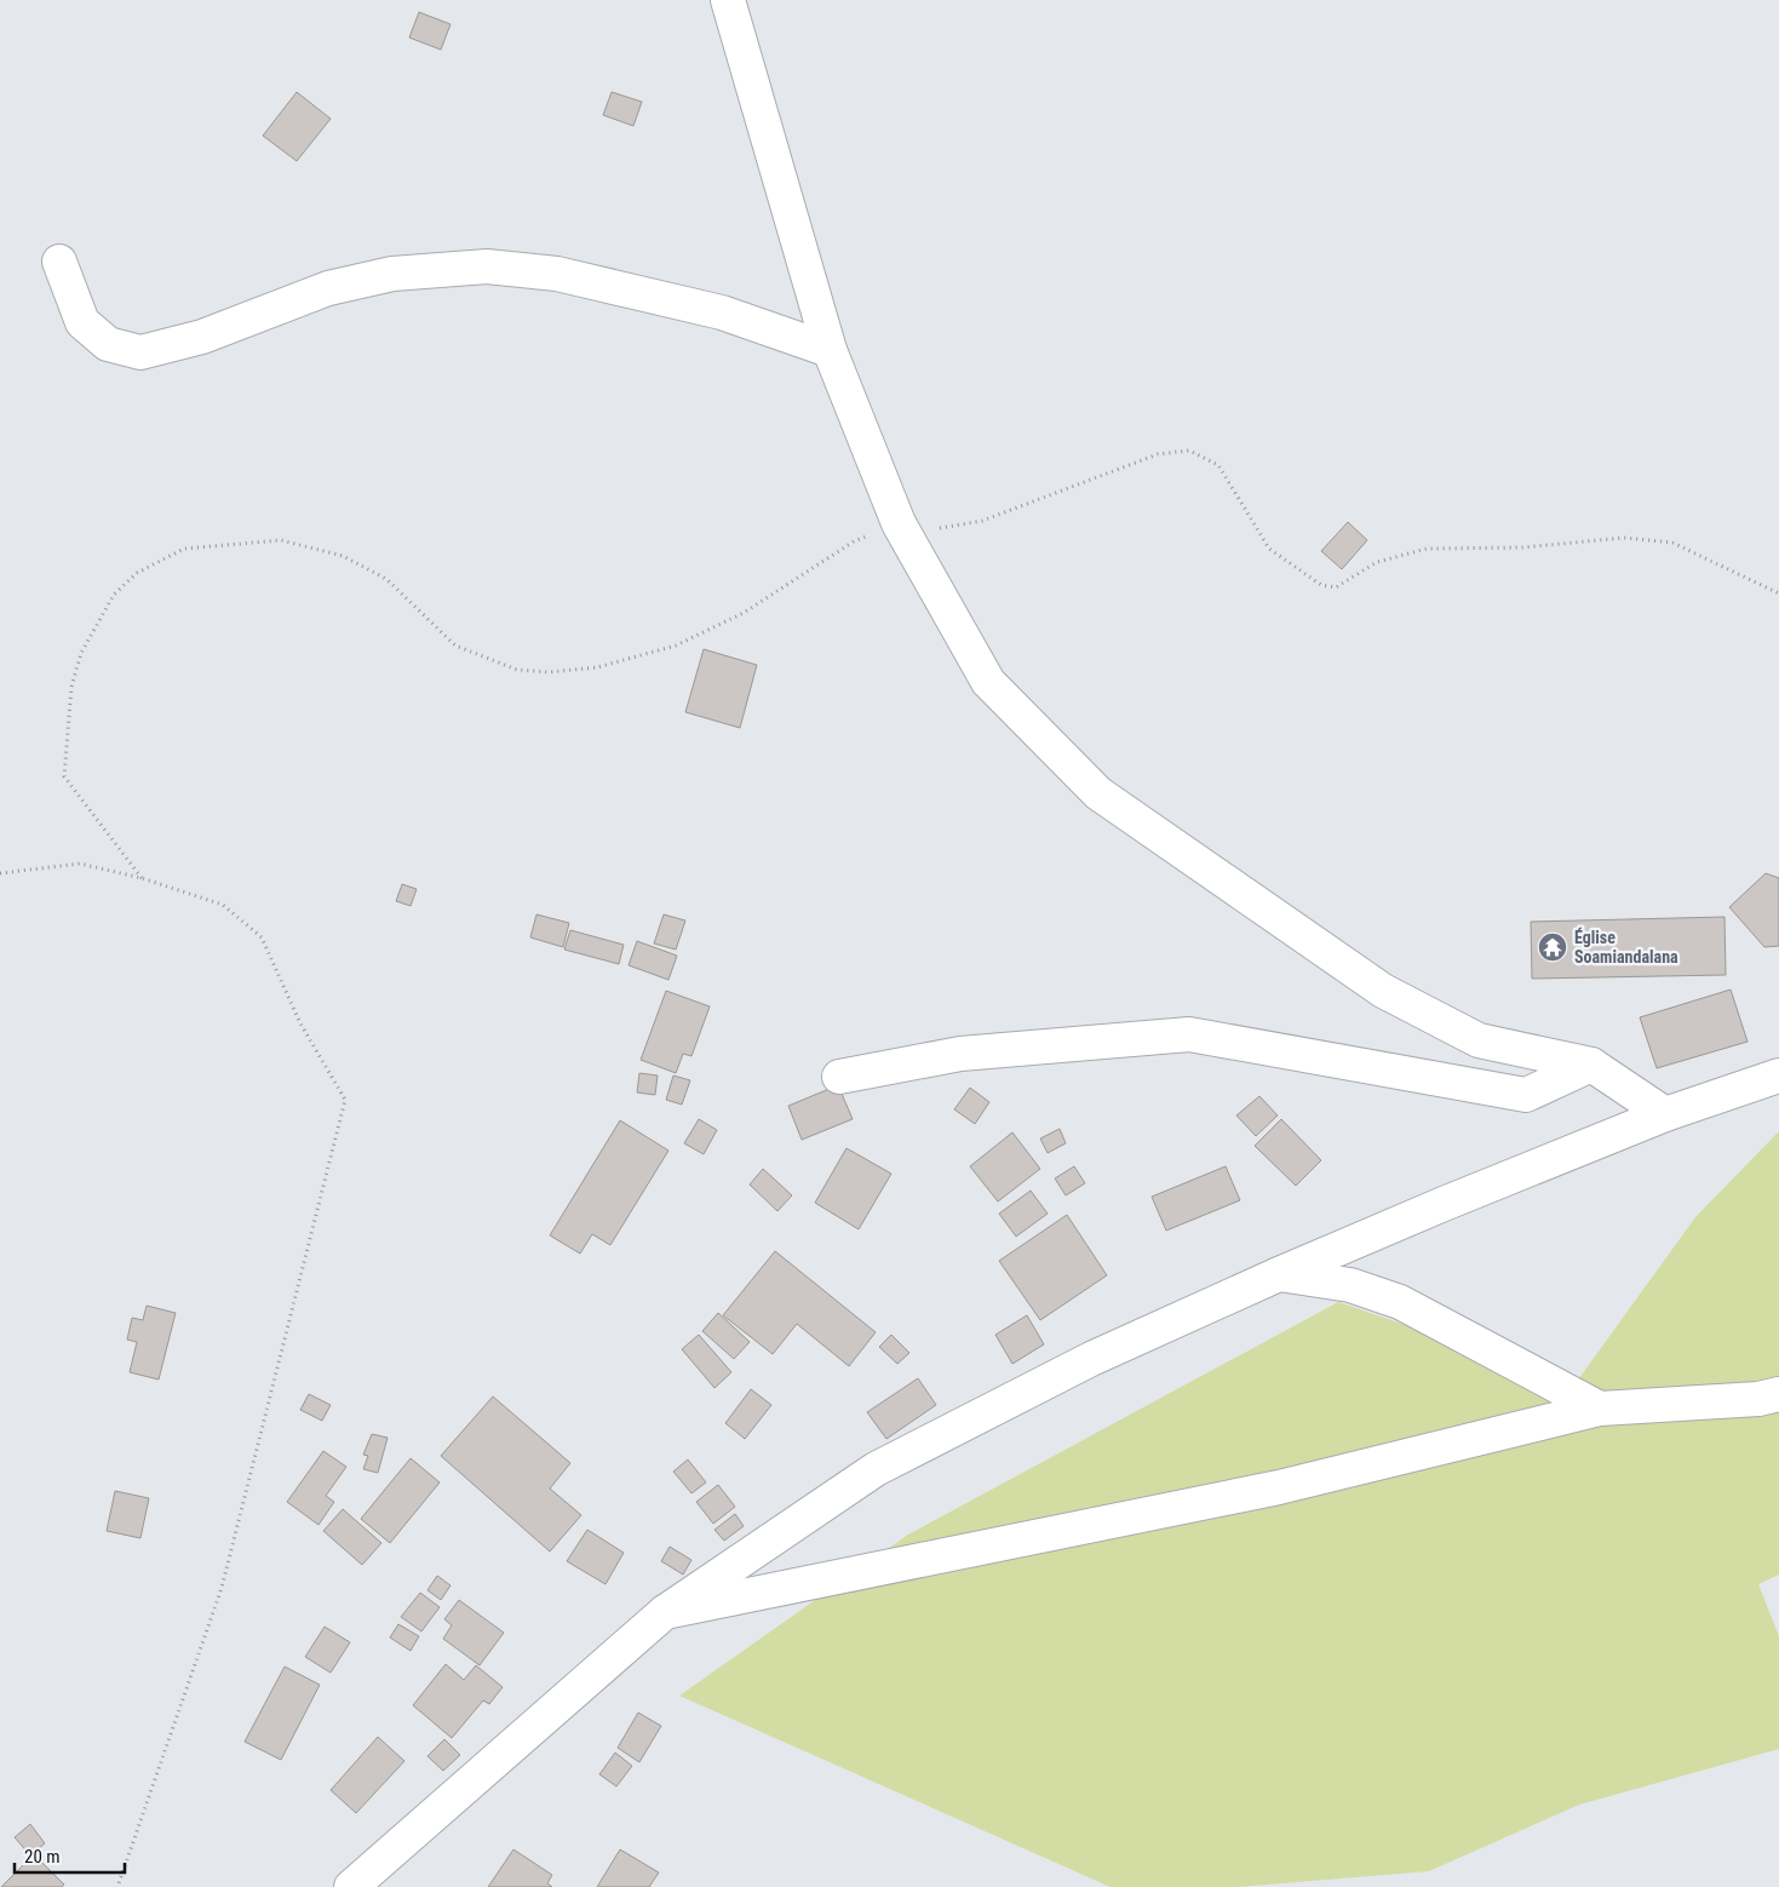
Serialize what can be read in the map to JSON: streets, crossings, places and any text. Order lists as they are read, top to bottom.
{
  "places": {
    "temple": ["Église Soamiandalana"]
  },
  "scale_bar": "20 m"
}
